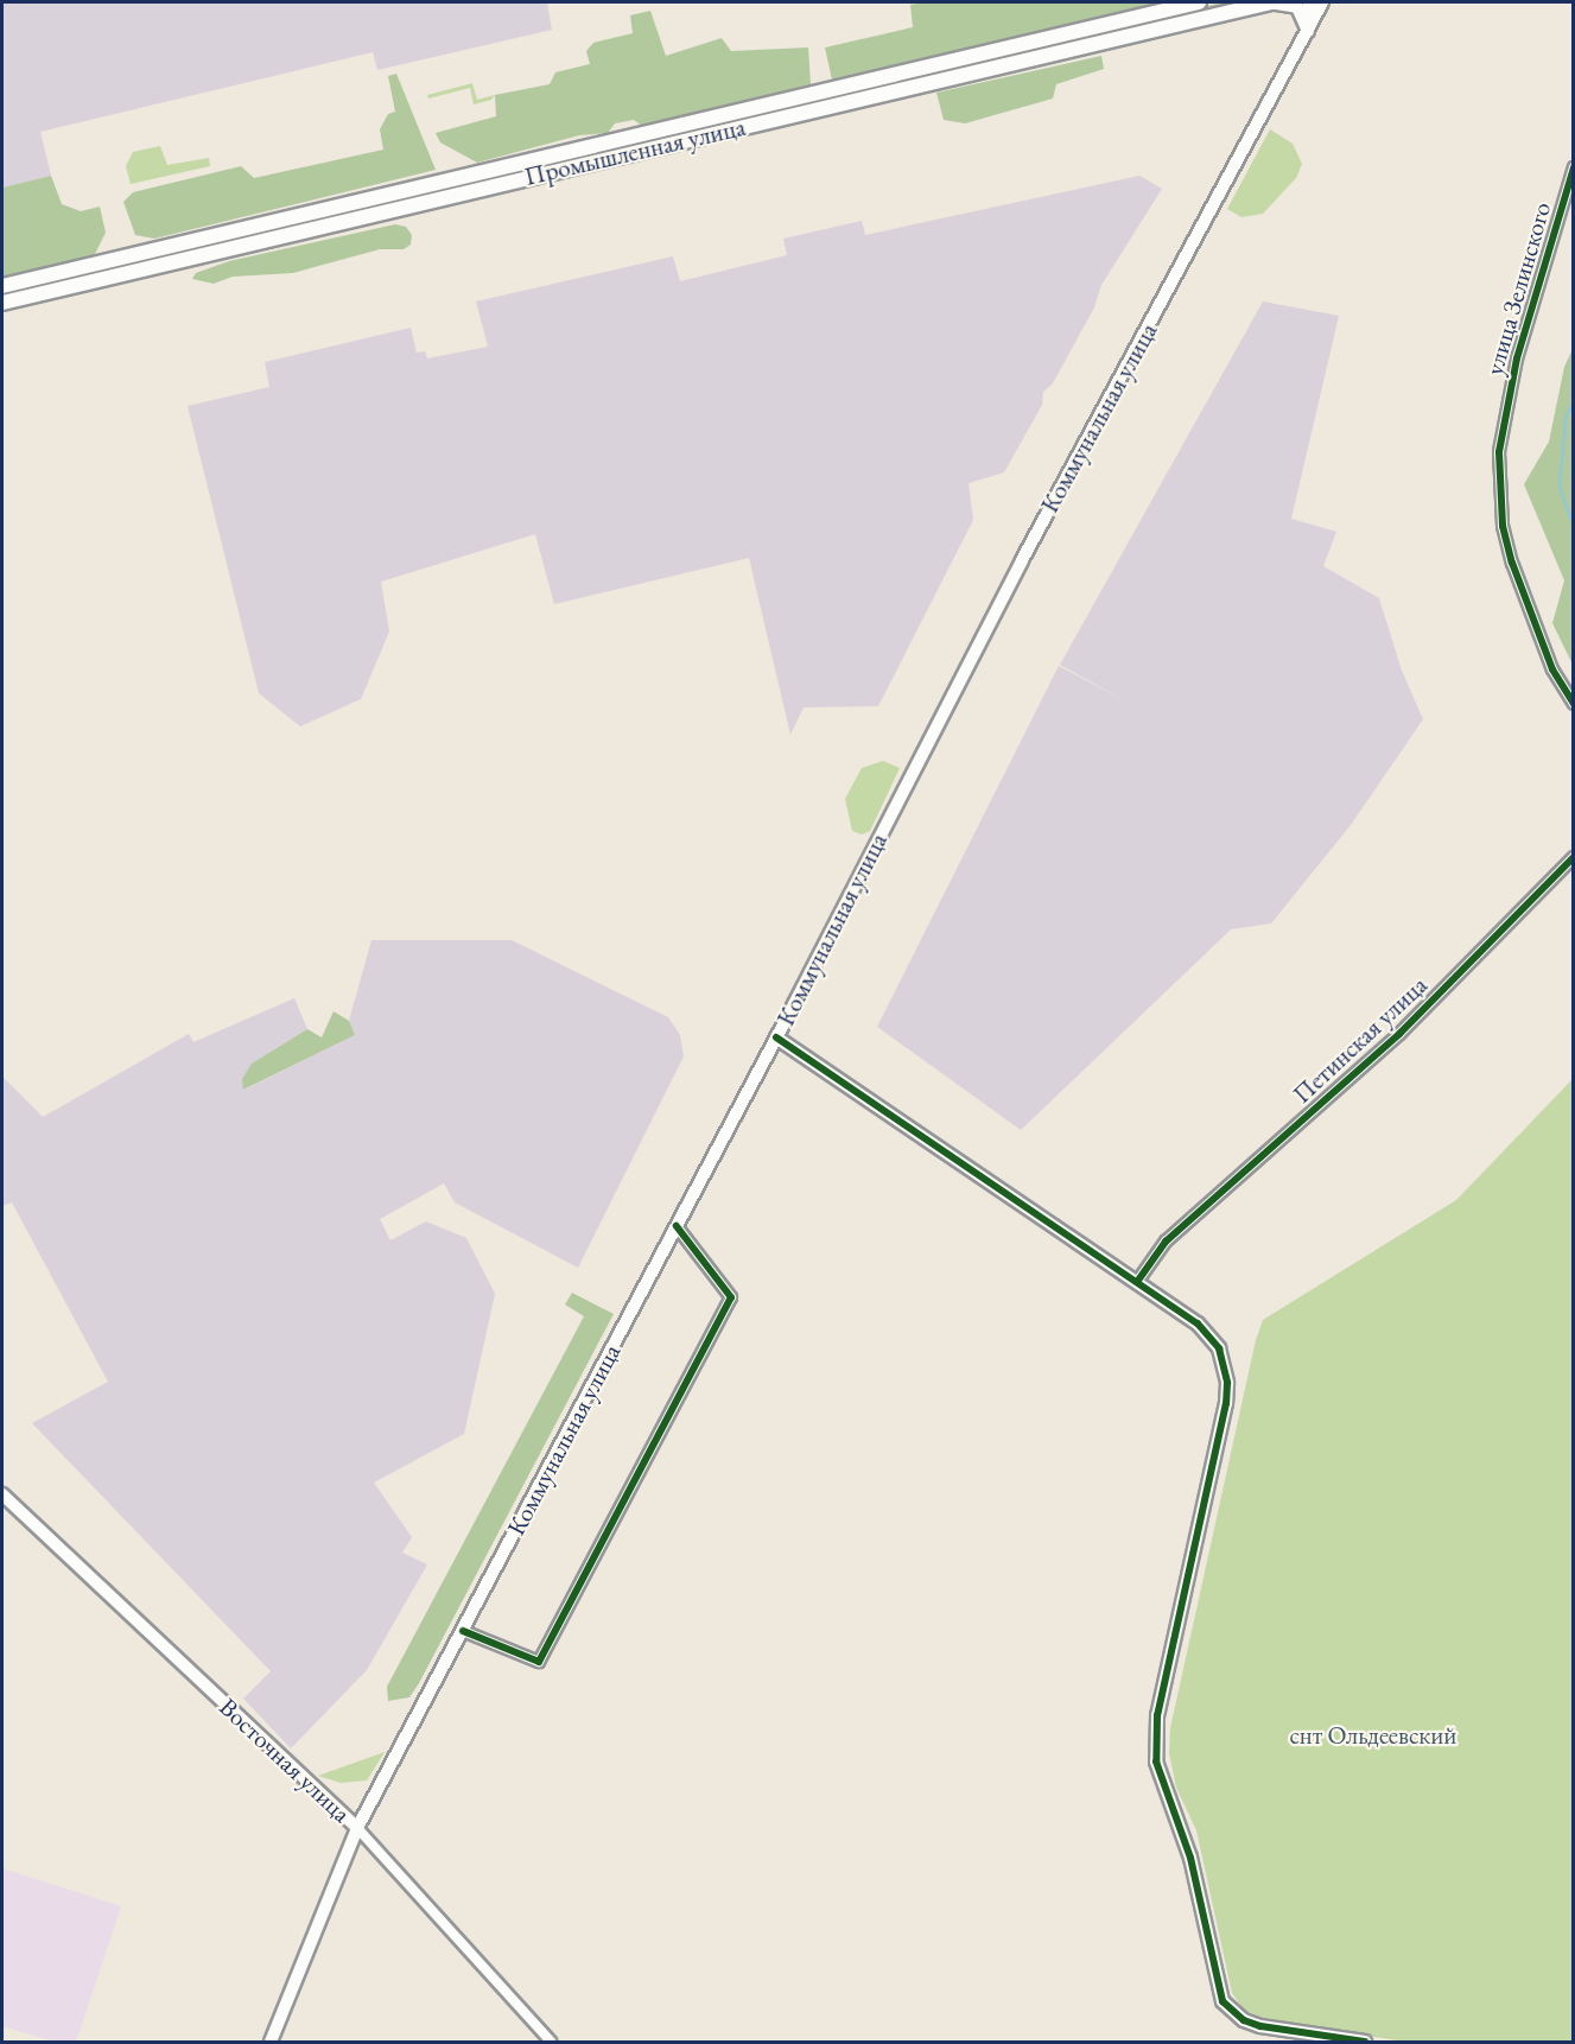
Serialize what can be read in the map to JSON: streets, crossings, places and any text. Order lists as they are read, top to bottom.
{
  "streets": {
    "main road": ["Промышленная улица", "Коммунальная улица", "Восточная улица"],
    "street": ["улица Зелинского", "Петинская улица"]
  },
  "crossings": [
    ["Промышленная улица", "Коммунальная улица"],
    ["Коммунальная улица", "Восточная улица"]
  ],
  "parks": ["снт Ольдеевский"]
}
